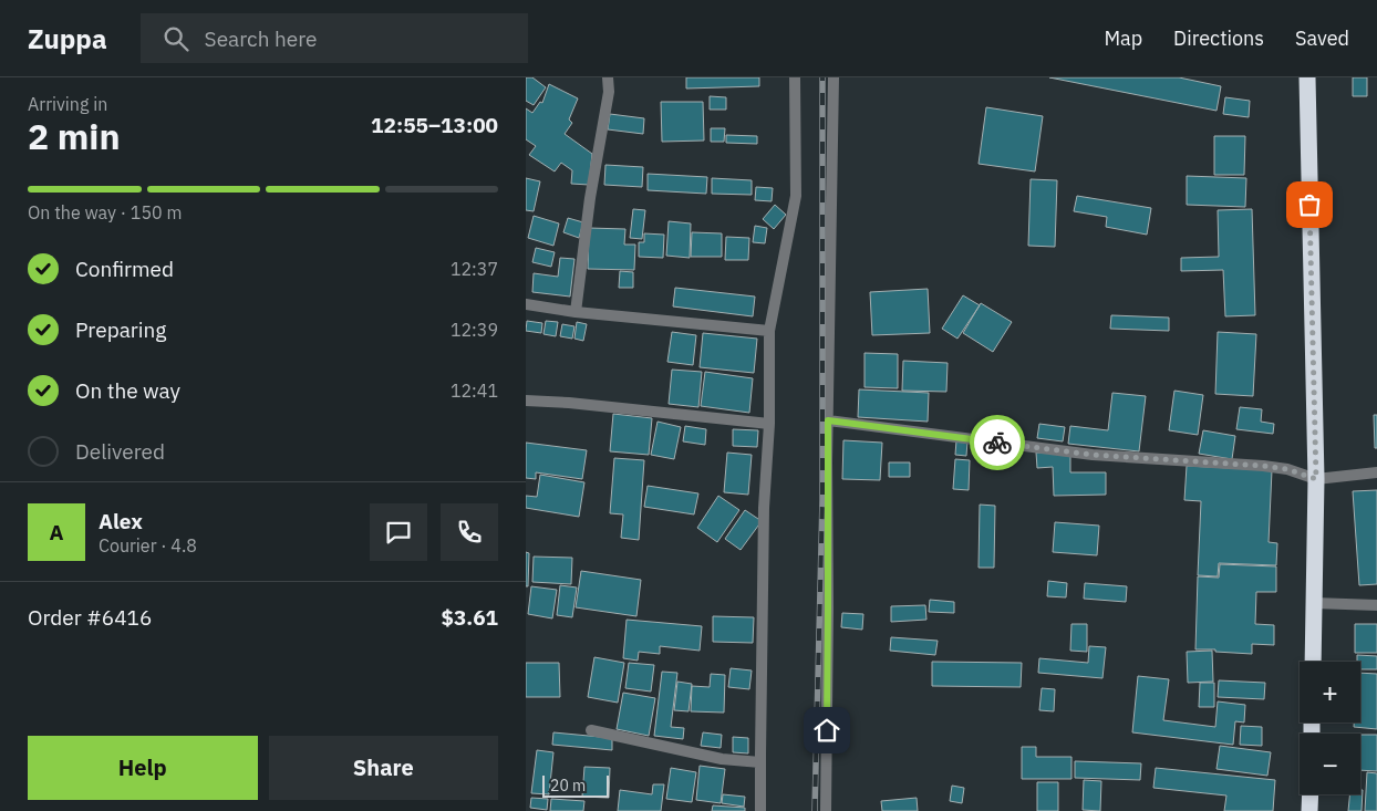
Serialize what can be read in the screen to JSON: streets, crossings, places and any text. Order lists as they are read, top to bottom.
{
  "scale_bar": "20 m",
  "page": {
    "header": "Zuppa",
    "search": "Search here",
    "nav": ["Map", "Directions", "Saved"],
    "heading": ["2 min", "Arriving in", "12:55–13:00"],
    "panel": [
      "Alex",
      "Courier · 4.8",
      "Order #6416",
      "$3.61"
    ],
    "bar": "On the way · 150 m",
    "list": [
      ["Confirmed", "12:37"],
      ["Preparing", "12:39"],
      ["On the way", "12:41"],
      "Delivered"
    ],
    "round": "A",
    "map_buttons": ["+", "−"],
    "buttons": ["Help", "Share"],
    "scale": "20 m"
  }
}
